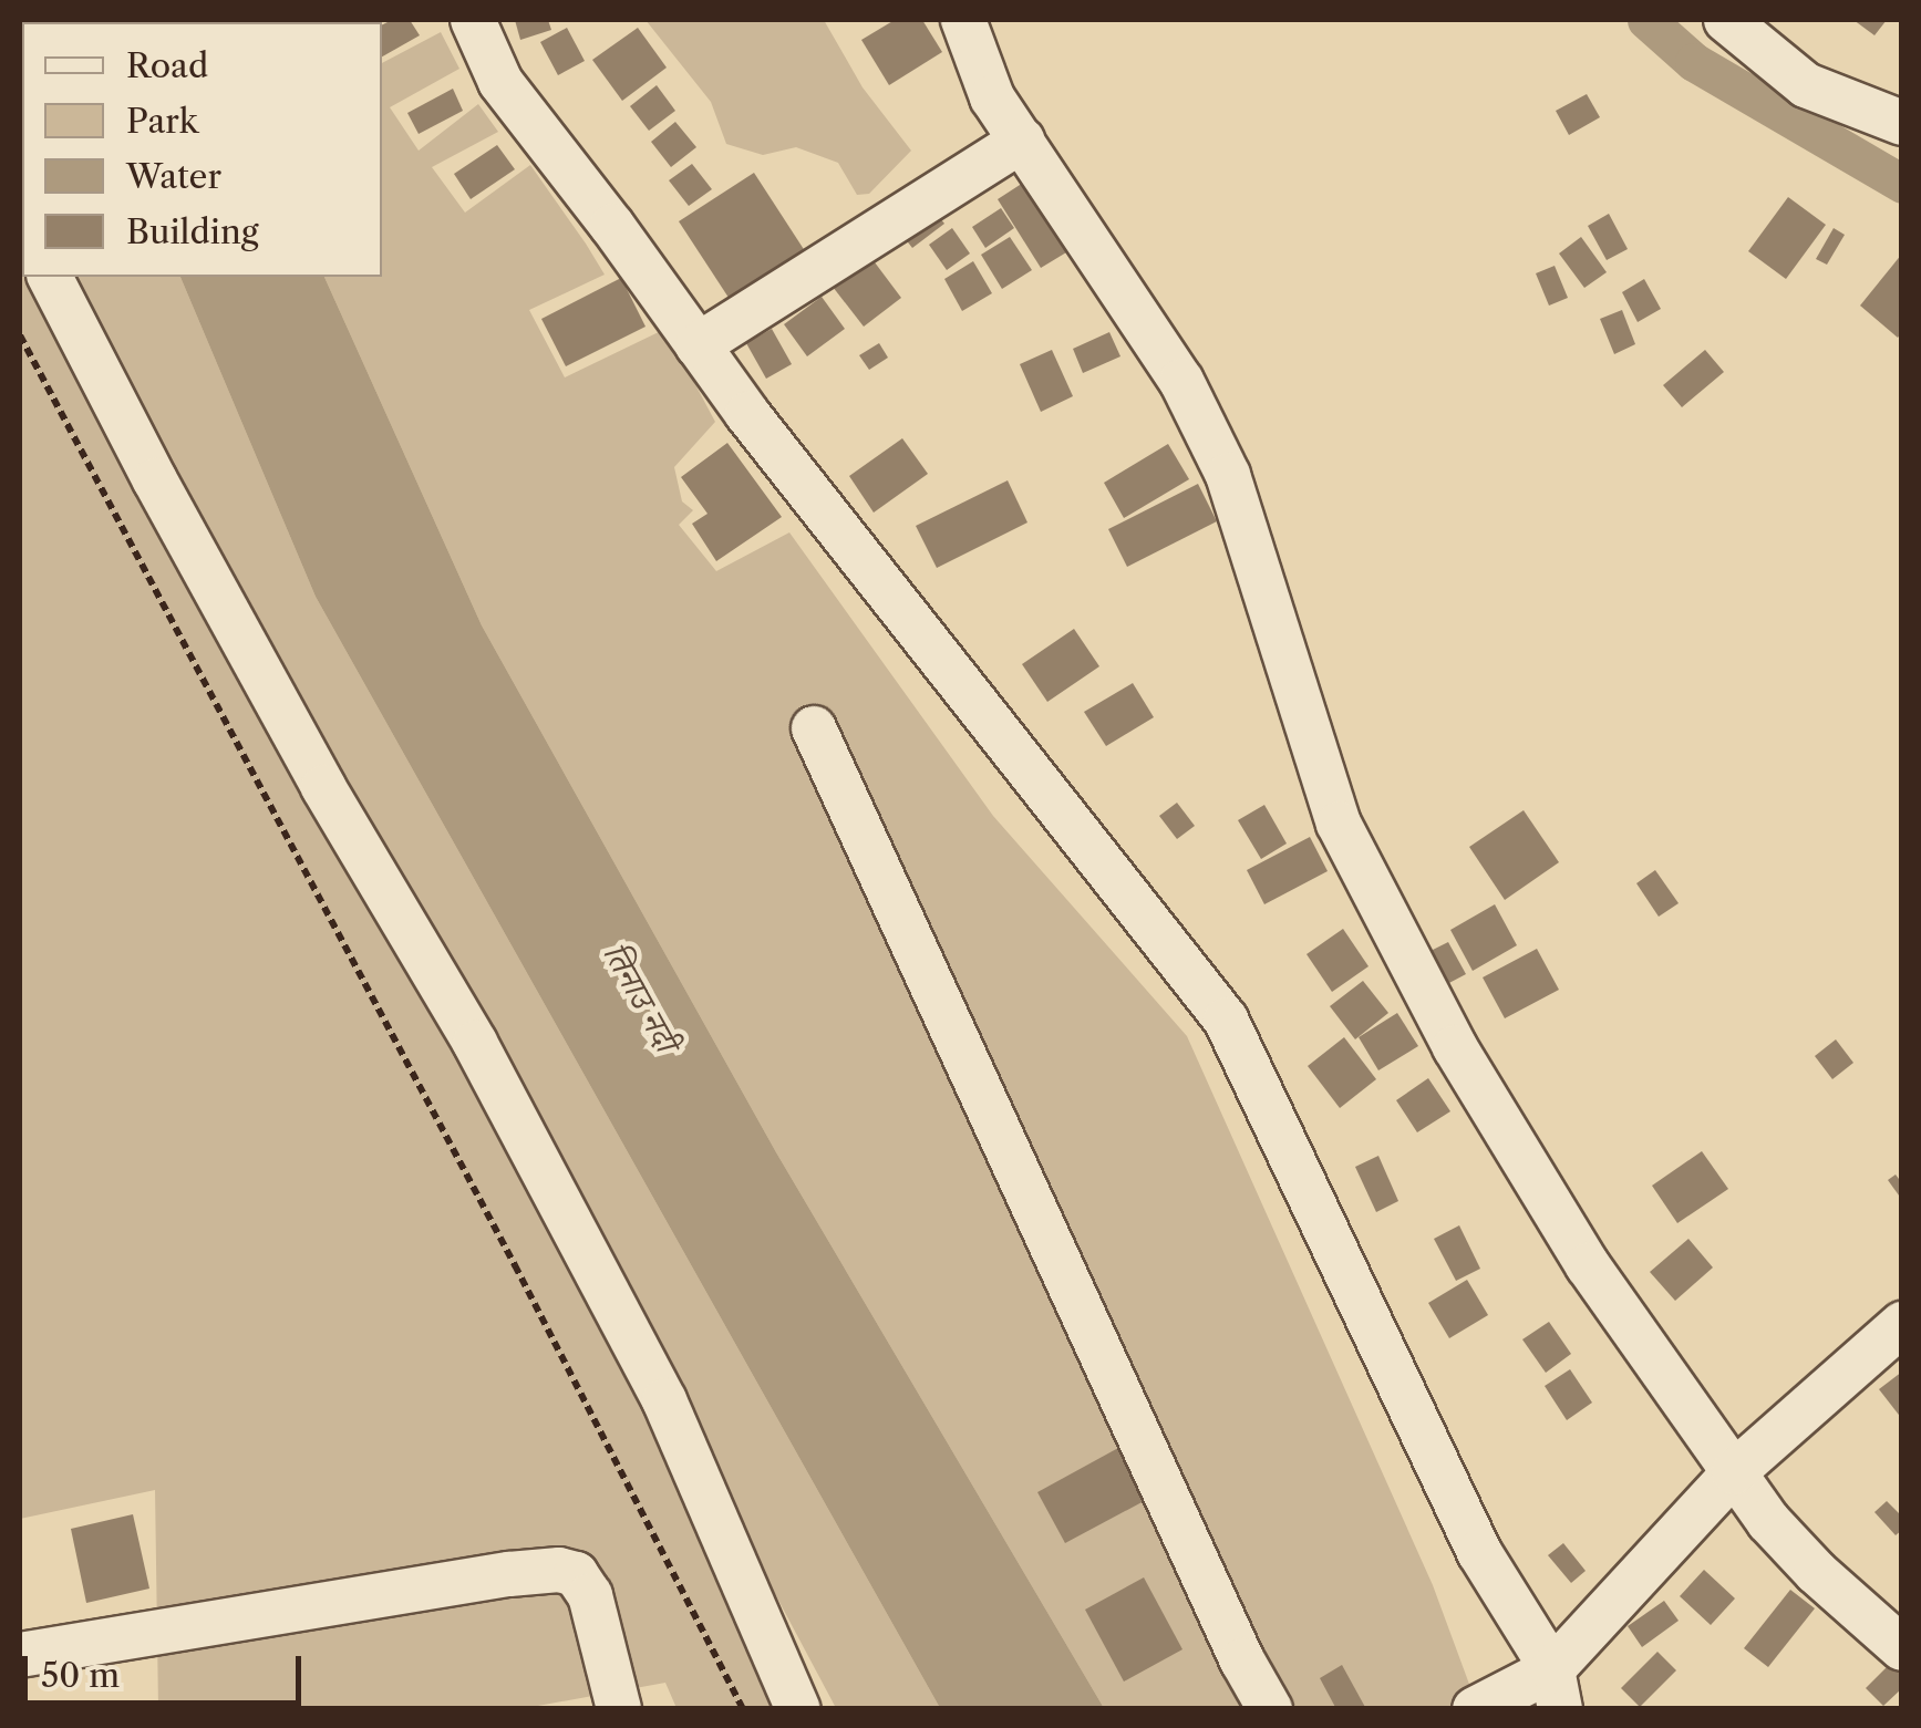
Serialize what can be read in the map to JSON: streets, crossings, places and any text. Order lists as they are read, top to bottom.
{
  "water": ["तिनाउ नदी"],
  "legend": [
    "Road",
    "Park",
    "Water",
    "Building"
  ],
  "scale_bar": "50 m"
}
